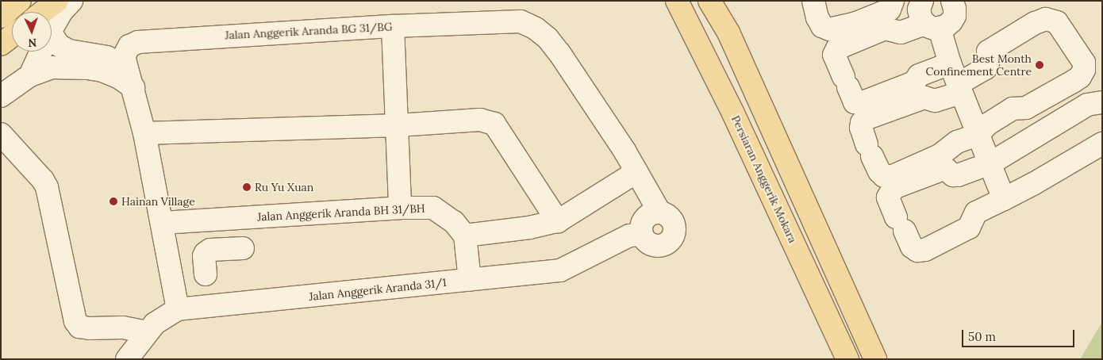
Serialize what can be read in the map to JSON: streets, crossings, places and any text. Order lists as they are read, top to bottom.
{
  "streets": {
    "main road": ["Persiaran Anggerik Mokara"],
    "street": ["Jalan Anggerik Aranda BG 31/BG", "Jalan Anggerik Aranda BH 31/BH", "Jalan Anggerik Aranda 31/1"]
  },
  "crossings": [
    ["Jalan Anggerik Aranda BG 31/BG", "Jalan Anggerik Aranda 31/1"]
  ],
  "places": ["Best Month Confinement Centre", "Ru Yu Xuan", "Hainan Village"],
  "scale_bar": "50 m",
  "north": "bottom"
}
